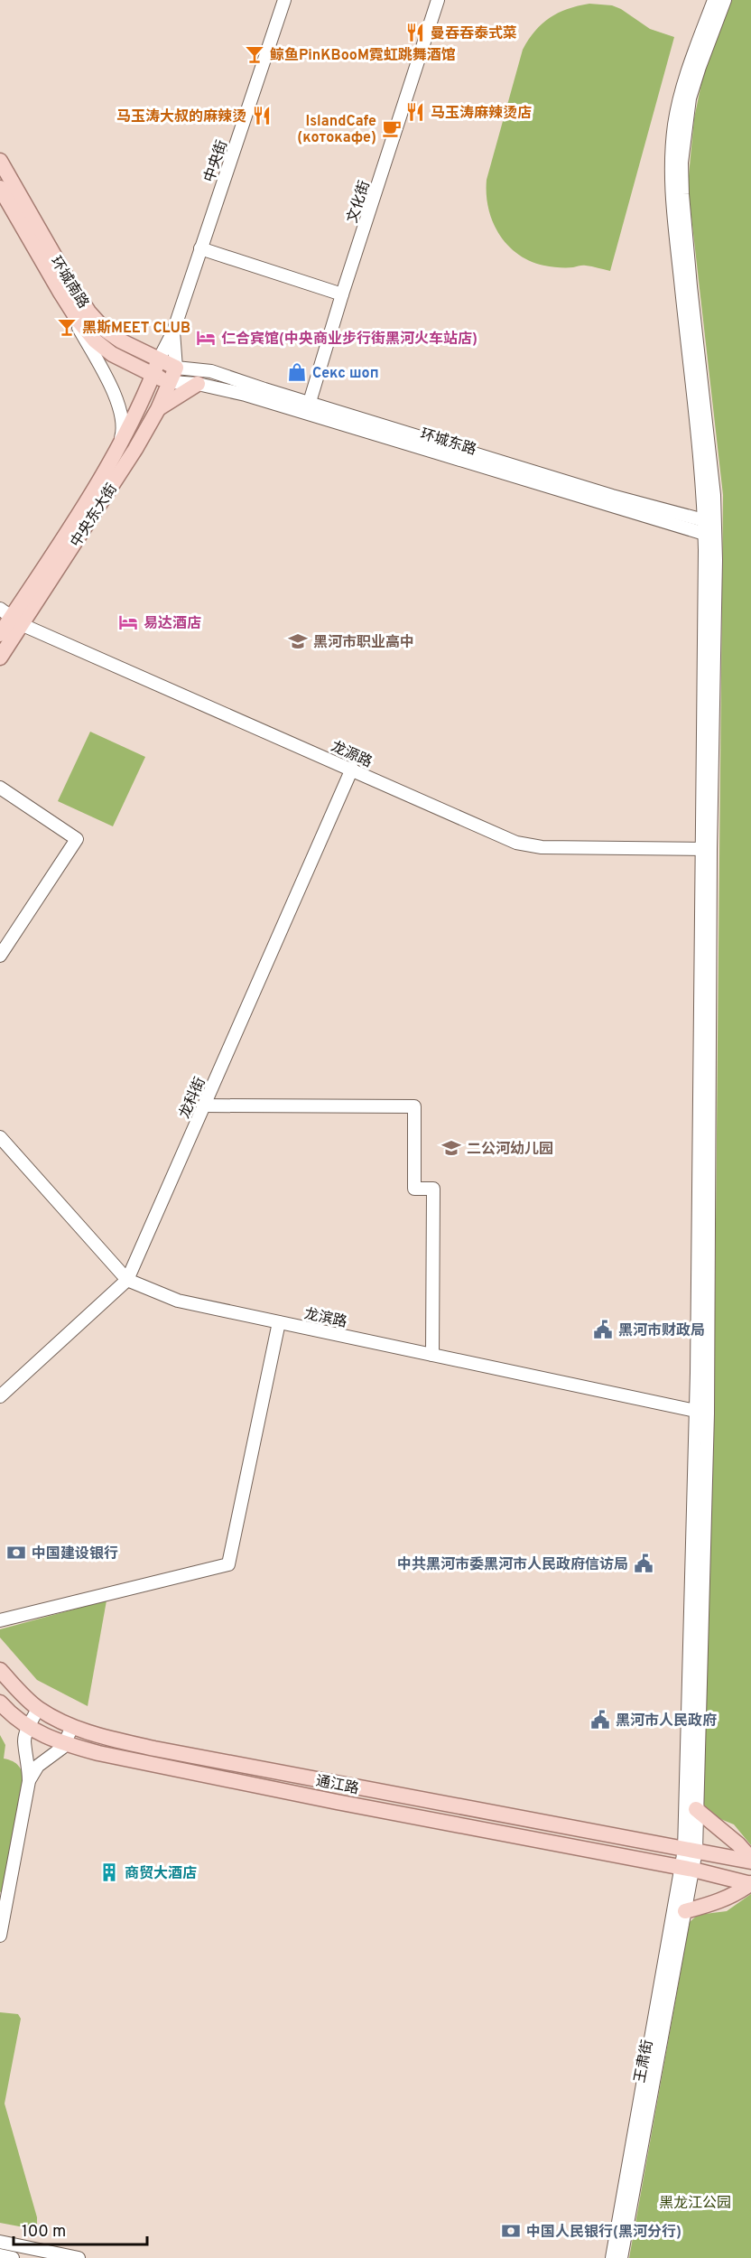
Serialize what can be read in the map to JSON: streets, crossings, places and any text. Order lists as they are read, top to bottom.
{
  "streets": {
    "main road": ["环城南路", "中央东大街", "通江路"],
    "street": [
      "中央街",
      "文化街",
      "环城东路",
      "龙源路",
      "龙科街",
      "龙滨路",
      "王肃街"
    ]
  },
  "crossings": [
    ["文化街", "环城东路"],
    ["环城南路", "环城东路"],
    ["环城南路", "中央东大街"],
    ["环城东路", "中央东大街"],
    ["中央东大街", "龙源路"],
    ["龙源路", "龙科街"],
    ["龙科街", "龙滨路"],
    ["通江路", "王肃街"]
  ],
  "parks": ["黑龙江公园"],
  "places": {
    "restaurant": ["曼吞吞泰式菜", "马玉涛麻辣烫店", "马玉涛大叔的麻辣烫"],
    "bar": ["鲸鱼PinKBooM霓虹跳舞酒馆", "黑斯MEET CLUB"],
    "cafe": ["IslandCafe (котокафе)"],
    "hotel": ["仁合宾馆(中央商业步行街黑河火车站店)", "易达酒店"],
    "shop": ["Секс шоп"],
    "school or university": ["黑河市职业高中", "二公河幼儿园"],
    "public building": ["黑河市财政局", "中共黑河市委黑河市人民政府信访局", "黑河市人民政府"],
    "bank": ["中国建设银行", "中国人民银行(黑河分行)"],
    "building": ["商贸大酒店"]
  },
  "scale_bar": "100 m"
}
